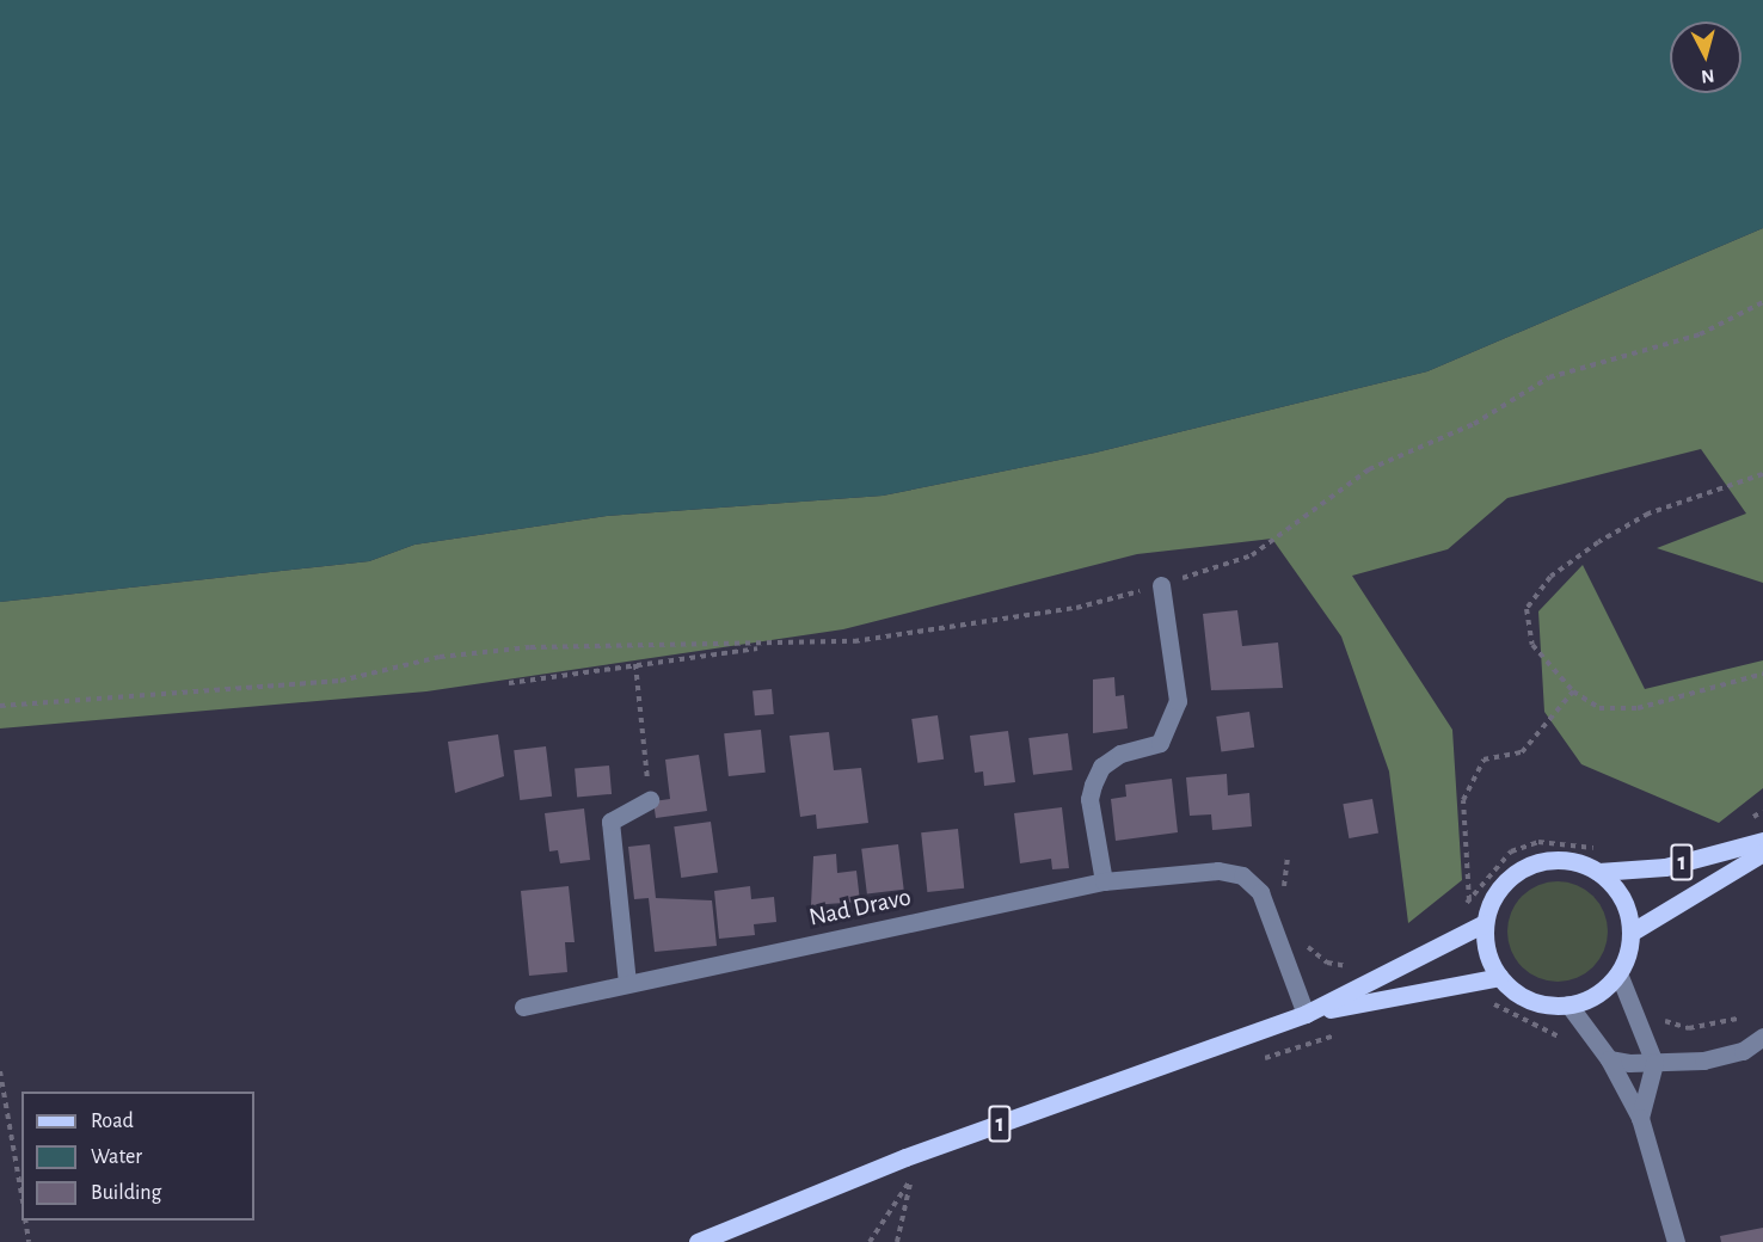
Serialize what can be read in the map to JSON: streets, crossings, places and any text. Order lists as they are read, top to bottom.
{
  "streets": {
    "main road": ["1"],
    "street": ["Nad Dravo"]
  },
  "crossings": [
    ["1", "Nad Dravo"]
  ],
  "legend": ["Road", "Water", "Building"],
  "north": "bottom"
}
